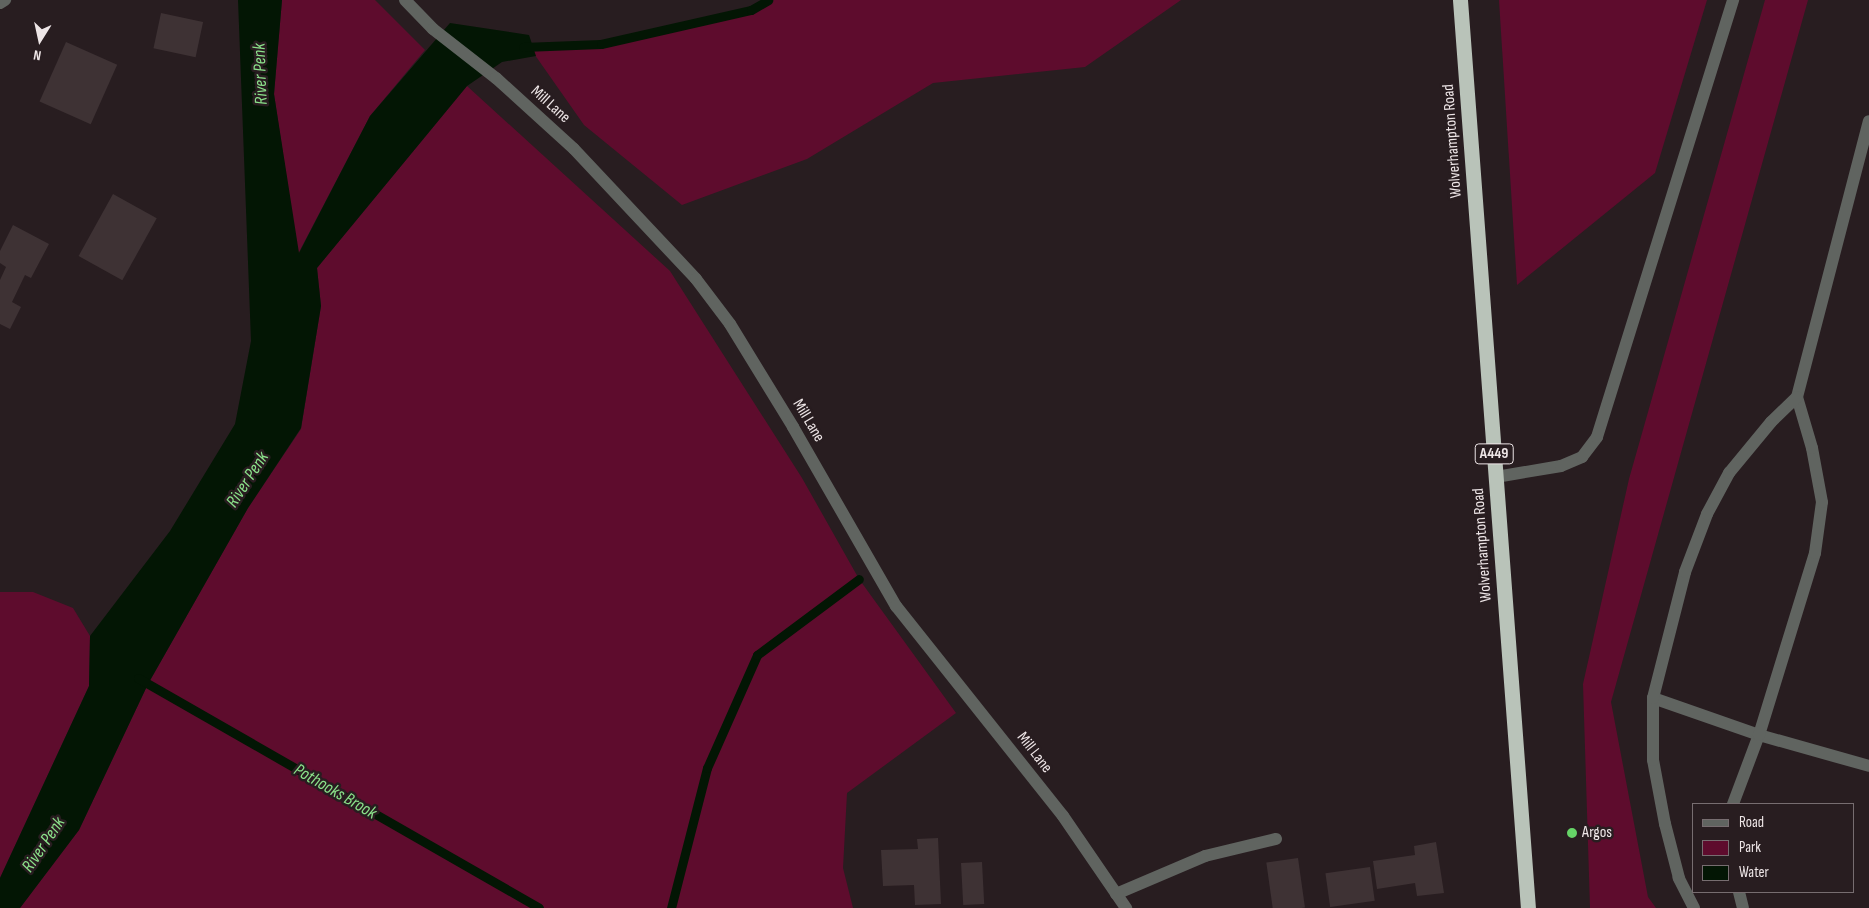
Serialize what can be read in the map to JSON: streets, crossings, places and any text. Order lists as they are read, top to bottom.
{
  "streets": {
    "highway": ["Wolverhampton Road", "A449"],
    "street": ["Mill Lane"]
  },
  "water": ["River Penk", "Pothooks Brook"],
  "places": ["Argos"],
  "legend": ["Road", "Park", "Water"],
  "north": "bottom"
}
